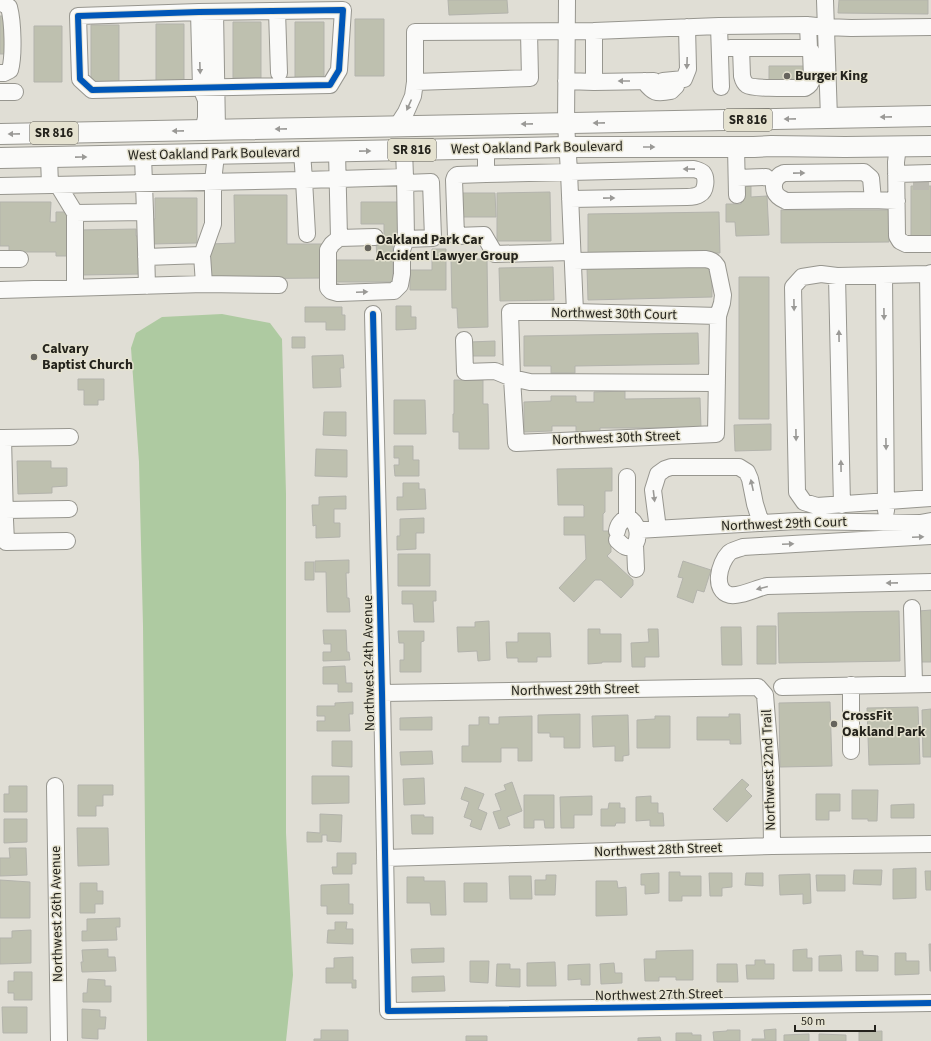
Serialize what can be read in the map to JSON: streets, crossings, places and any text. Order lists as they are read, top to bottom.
{
  "streets": {
    "main road": ["SR 816", "West Oakland Park Boulevard"],
    "street": [
      "Northwest 30th Court",
      "Northwest 30th Street",
      "Northwest 29th Court",
      "Northwest 24th Avenue",
      "Northwest 29th Street",
      "Northwest 22nd Trail",
      "Northwest 28th Street",
      "Northwest 26th Avenue",
      "Northwest 27th Street"
    ]
  },
  "crossings": [
    ["Northwest 30th Court", "Northwest 30th Street"],
    ["Northwest 24th Avenue", "Northwest 29th Street"],
    ["Northwest 24th Avenue", "Northwest 28th Street"],
    ["Northwest 24th Avenue", "Northwest 27th Street"],
    ["Northwest 29th Street", "Northwest 22nd Trail"],
    ["Northwest 22nd Trail", "Northwest 28th Street"]
  ],
  "places": [
    "Burger King",
    "Oakland Park Car Accident Lawyer Group",
    "Calvary Baptist Church",
    "CrossFit Oakland Park"
  ],
  "scale_bar": "50 m"
}
